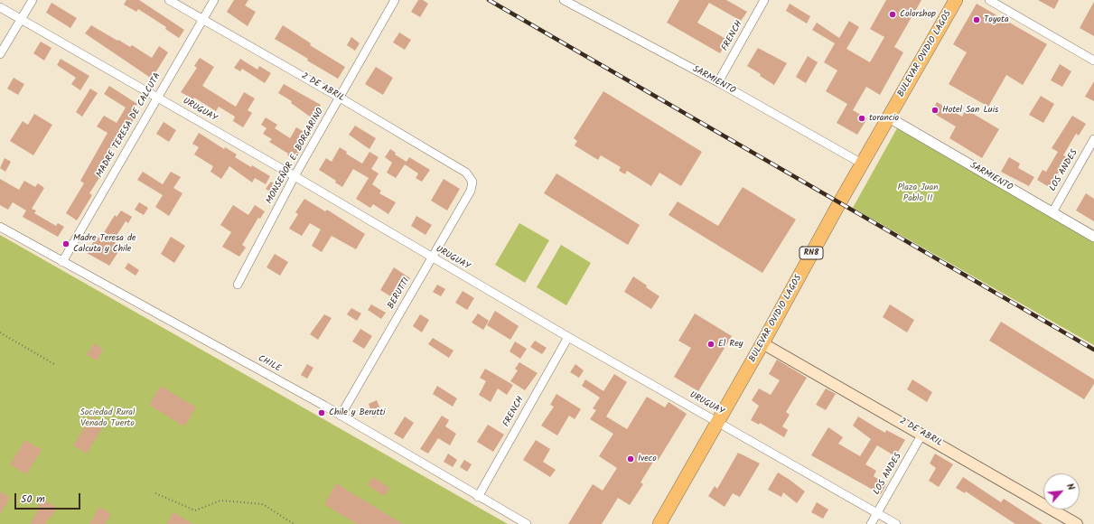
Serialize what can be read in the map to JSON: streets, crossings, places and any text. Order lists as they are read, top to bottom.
{
  "streets": {
    "highway": ["BULEVAR OVIDIO LAGOS", "RN8"],
    "main road": ["2 DE ABRIL"],
    "street": [
      "FRENCH",
      "SARMIENTO",
      "URUGUAY",
      "MADRE TERESA DE CALCUTA",
      "MONSEÑOR E. BORGARINO",
      "LOS ANDES",
      "BERUTTI",
      "CHILE"
    ]
  },
  "crossings": [
    ["FRENCH", "SARMIENTO"],
    ["FRENCH", "URUGUAY"],
    ["FRENCH", "CHILE"],
    ["BULEVAR OVIDIO LAGOS", "SARMIENTO"],
    ["BULEVAR OVIDIO LAGOS", "2 DE ABRIL"],
    ["BULEVAR OVIDIO LAGOS", "URUGUAY"],
    ["SARMIENTO", "LOS ANDES"],
    ["2 DE ABRIL", "MADRE TERESA DE CALCUTA"],
    ["2 DE ABRIL", "MONSEÑOR E. BORGARINO"],
    ["2 DE ABRIL", "LOS ANDES"],
    ["2 DE ABRIL", "BERUTTI"],
    ["URUGUAY", "MADRE TERESA DE CALCUTA"],
    ["URUGUAY", "MONSEÑOR E. BORGARINO"],
    ["URUGUAY", "LOS ANDES"],
    ["URUGUAY", "BERUTTI"],
    ["MADRE TERESA DE CALCUTA", "CHILE"],
    ["BERUTTI", "CHILE"]
  ],
  "parks": ["Plaza Juan Pablo II", "Sociedad Rural Venado Tuerto"],
  "places": [
    "Colorshop",
    "Toyota",
    "Hotel San Luis",
    "torancio",
    "Madre Teresa de Calcuta y Chile",
    "El Rey",
    "Chile y Berutti",
    "Iveco"
  ],
  "scale_bar": "50 m",
  "north": "top right"
}
